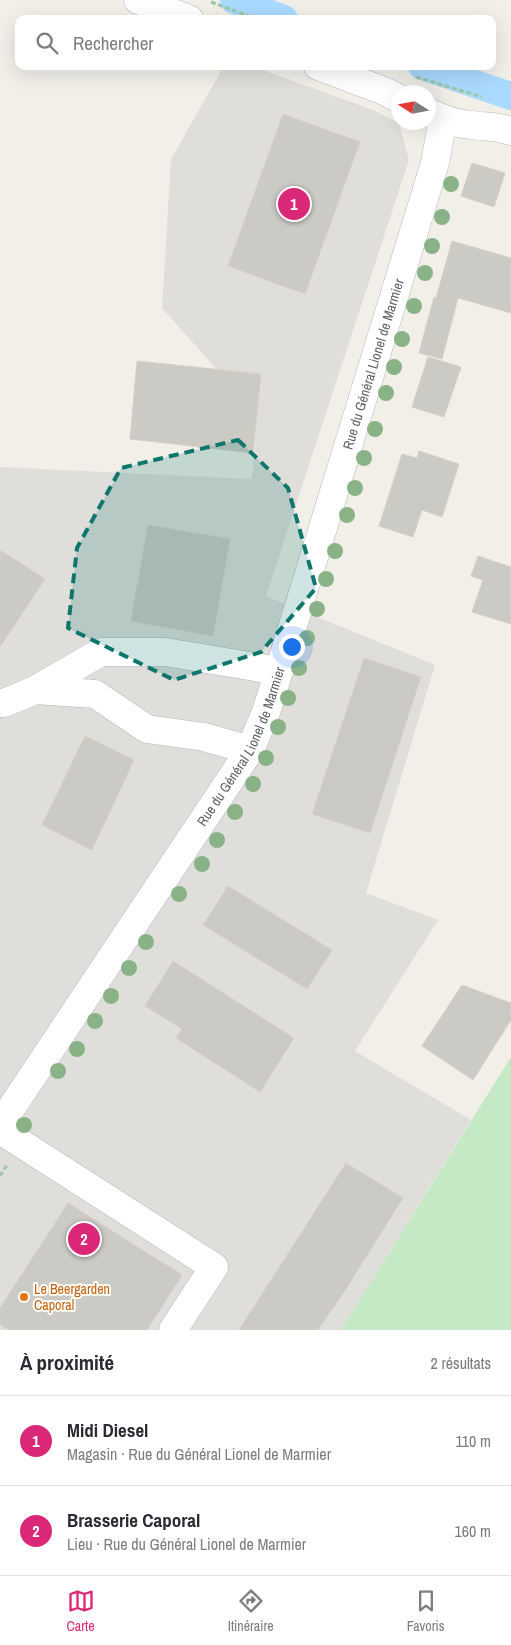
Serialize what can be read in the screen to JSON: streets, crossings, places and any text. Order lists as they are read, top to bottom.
{
  "streets": {
    "street": ["Rue du Général Lionel de Marmier"]
  },
  "places": ["Le Beergarden Caporal"],
  "north": "left",
  "page": {
    "search": "Rechercher",
    "pins": ["1", "2"],
    "heading": ["À proximité", "2 résultats"],
    "list": [
      {
        "mark": "1",
        "name": "Midi Diesel",
        "note": "Magasin · Rue du Général Lionel de Marmier",
        "value": "110 m"
      },
      {
        "mark": "2",
        "name": "Brasserie Caporal",
        "note": "Lieu · Rue du Général Lionel de Marmier",
        "value": "160 m"
      }
    ],
    "nav": ["Carte", "Itinéraire", "Favoris"]
  }
}
